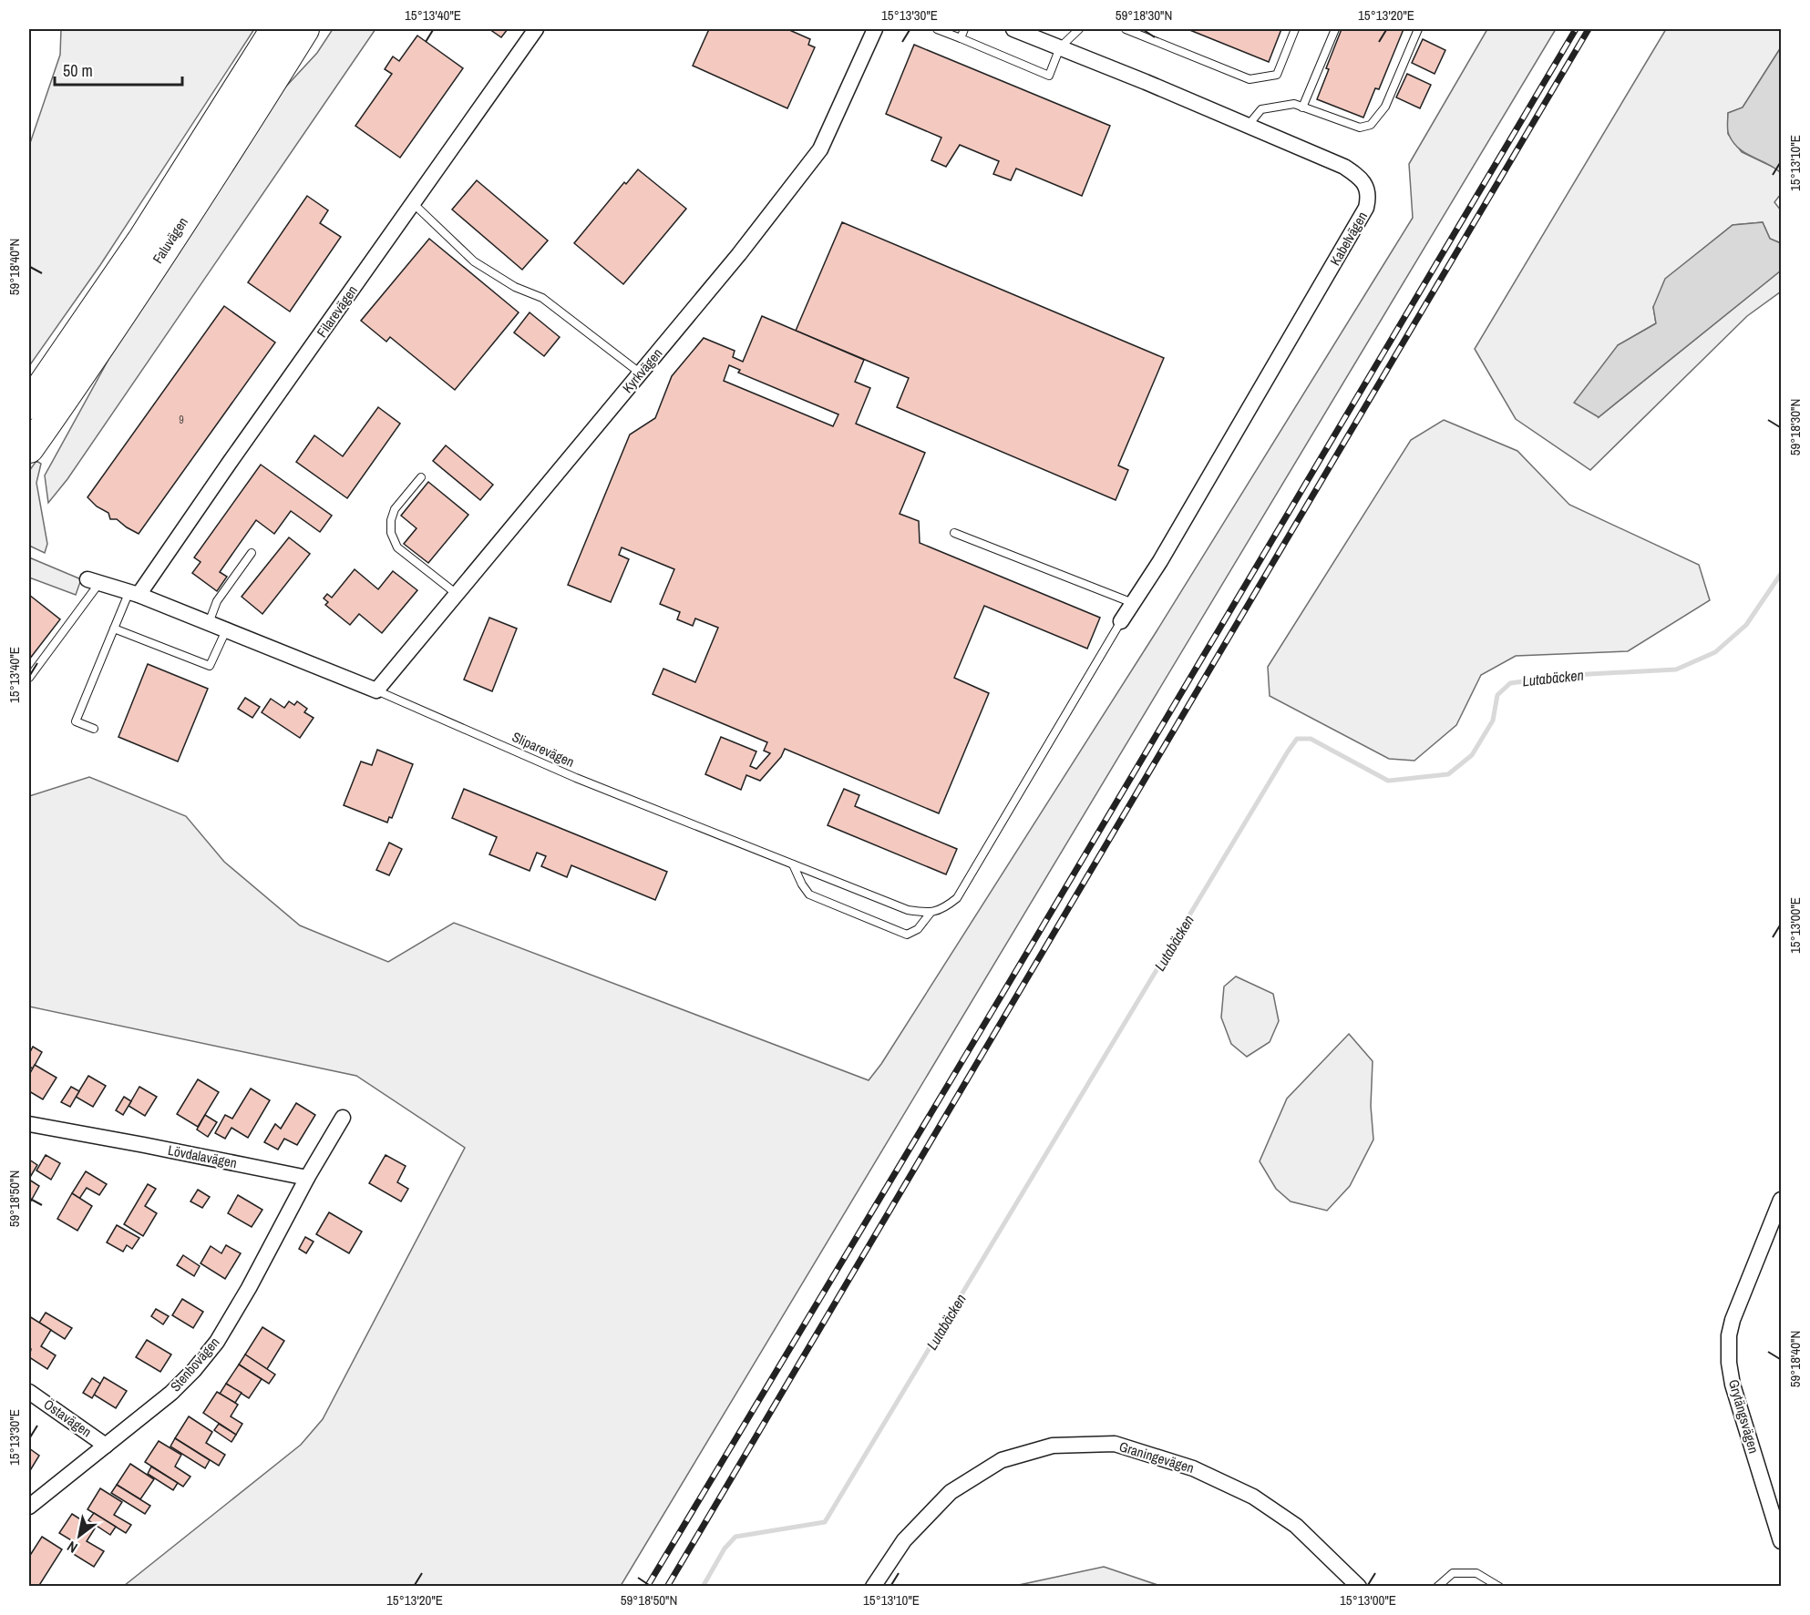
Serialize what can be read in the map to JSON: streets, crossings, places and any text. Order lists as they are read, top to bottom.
{
  "streets": {
    "highway": ["Faluvägen"],
    "street": [
      "Kabelvägen",
      "Filarevägen",
      "Kyrkvägen",
      "Lövdalavägen",
      "Stenbovägen",
      "Grytängsvägen",
      "Östavägen",
      "Graningevägen"
    ],
    "lane": ["Sliparevägen"]
  },
  "crossings": [
    ["Kyrkvägen", "Sliparevägen"],
    ["Lövdalavägen", "Stenbovägen"],
    ["Stenbovägen", "Östavägen"]
  ],
  "water": ["Lutabäcken"],
  "house_numbers": ["9"],
  "scale_bar": "50 m",
  "north": "bottom left",
  "coordinates": [
    "15°13'40\"E",
    "15°13'30\"E",
    "59°18'30\"N",
    "15°13'20\"E",
    "15°13'10\"E",
    "59°18'40\"N",
    "15°13'00\"E",
    "59°18'50\"N"
  ]
}
